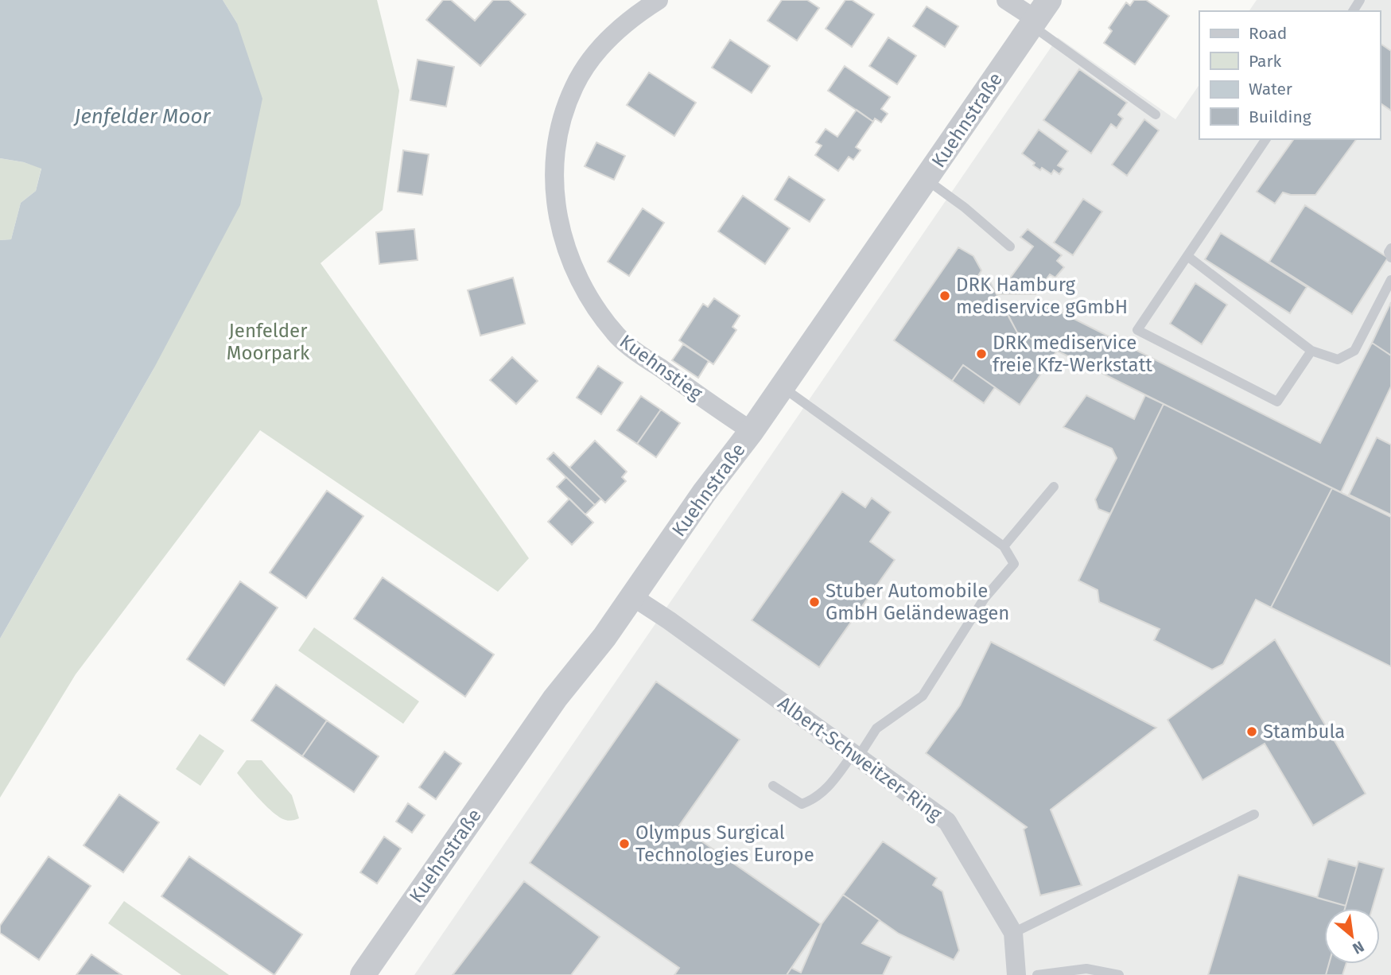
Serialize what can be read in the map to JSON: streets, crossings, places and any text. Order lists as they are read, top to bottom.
{
  "streets": {
    "street": ["Kuehnstraße", "Kuehnstieg", "Albert-Schweitzer-Ring"]
  },
  "crossings": [
    ["Kuehnstraße", "Kuehnstieg"],
    ["Kuehnstraße", "Albert-Schweitzer-Ring"]
  ],
  "water": ["Jenfelder Moor"],
  "parks": ["Jenfelder Moorpark"],
  "places": [
    "DRK Hamburg mediservice gGmbH",
    "DRK mediservice freie Kfz-Werkstatt",
    "Stuber Automobile GmbH Geländewagen",
    "Stambula",
    "Olympus Surgical Technologies Europe"
  ],
  "legend": [
    "Road",
    "Park",
    "Water",
    "Building"
  ],
  "north": "bottom right"
}
